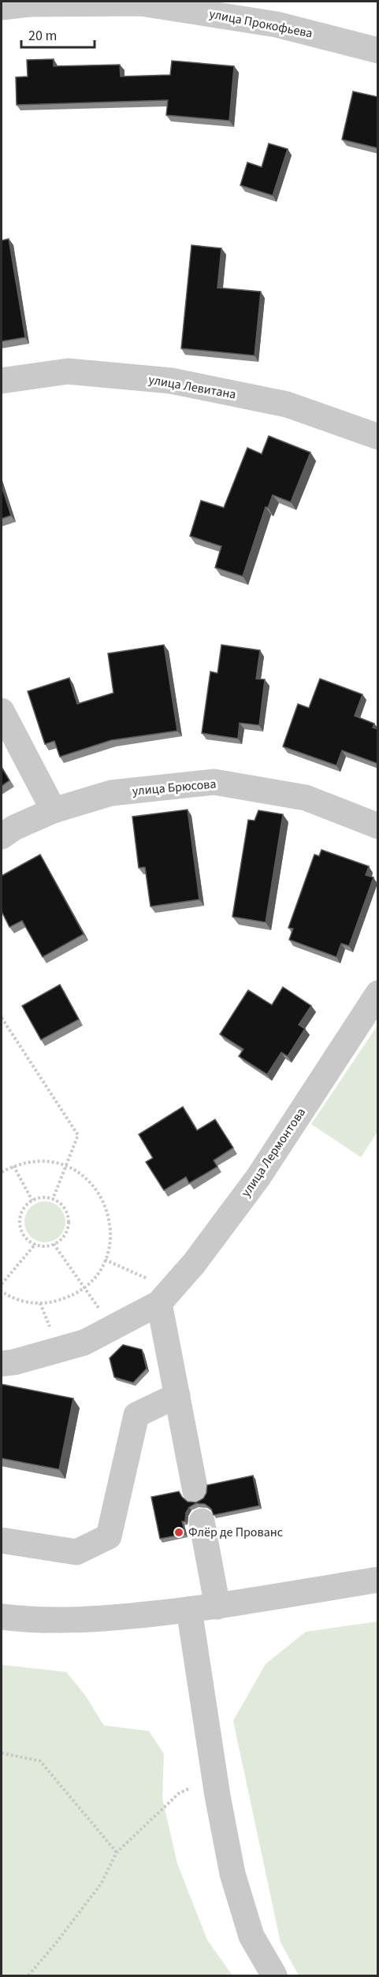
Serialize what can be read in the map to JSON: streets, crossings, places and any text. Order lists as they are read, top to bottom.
{
  "streets": {
    "street": [
      "улица Прокофьева",
      "улица Левитана",
      "улица Брюсова",
      "улица Лермонтова"
    ]
  },
  "places": ["Флёр де Прованс"],
  "scale_bar": "20 m"
}
